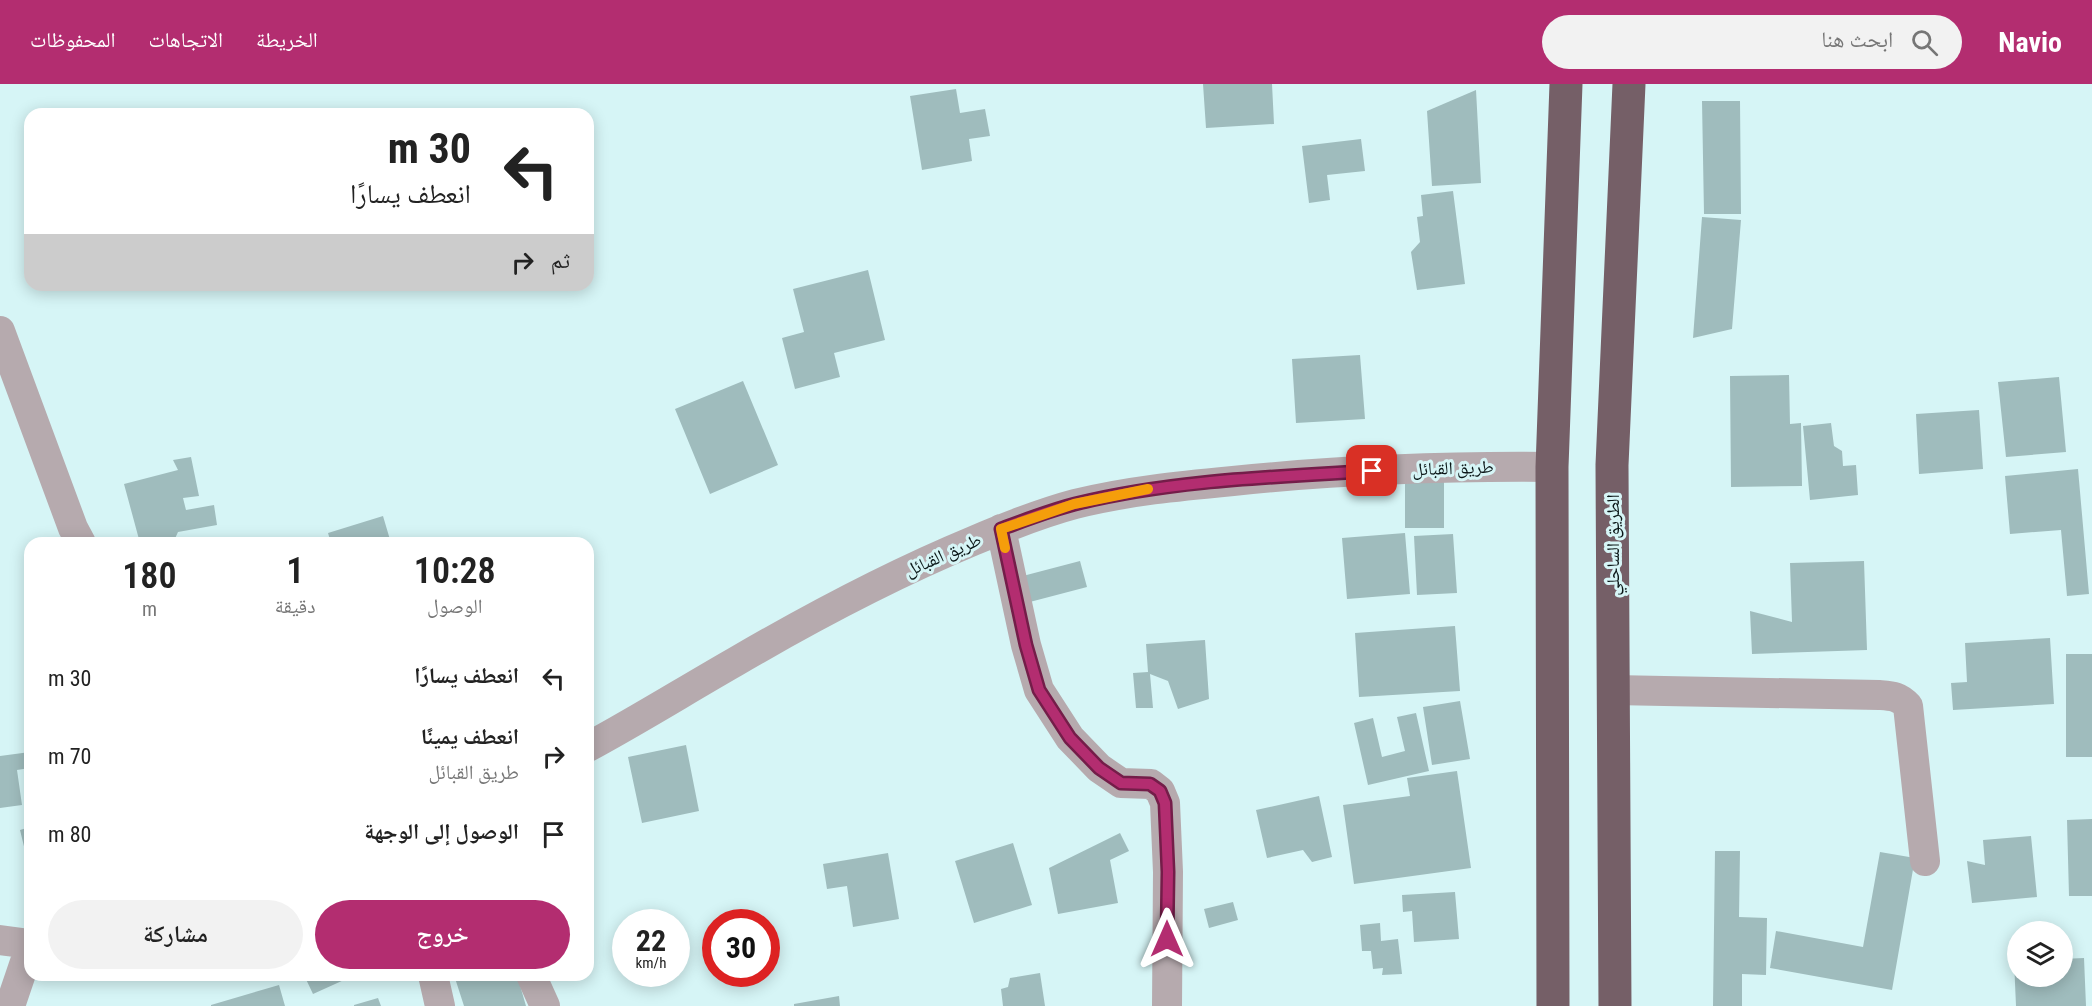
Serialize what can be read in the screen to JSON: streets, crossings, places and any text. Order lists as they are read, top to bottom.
{
  "streets": {
    "highway": ["الطريق الساحلي"],
    "street": ["طريق القبائل"]
  },
  "page": {
    "header": "Navio",
    "search": "ابحث هنا",
    "nav": ["الخريطة", "الاتجاهات", "المحفوظات"],
    "turn": ["30 m", "انعطف يسارًا"],
    "then": "ثم",
    "eta": [
      "10:28",
      "الوصول",
      "1",
      "دقيقة",
      "180",
      "m"
    ],
    "list": [
      {
        "name": "انعطف يسارًا",
        "value": "30 m"
      },
      {
        "name": "انعطف يمينًا",
        "note": "طريق القبائل",
        "value": "70 m"
      },
      {
        "name": "الوصول إلى الوجهة",
        "value": "80 m"
      }
    ],
    "buttons": ["خروج", "مشاركة"],
    "speed": "22 km/h",
    "limit": "30"
  }
}
